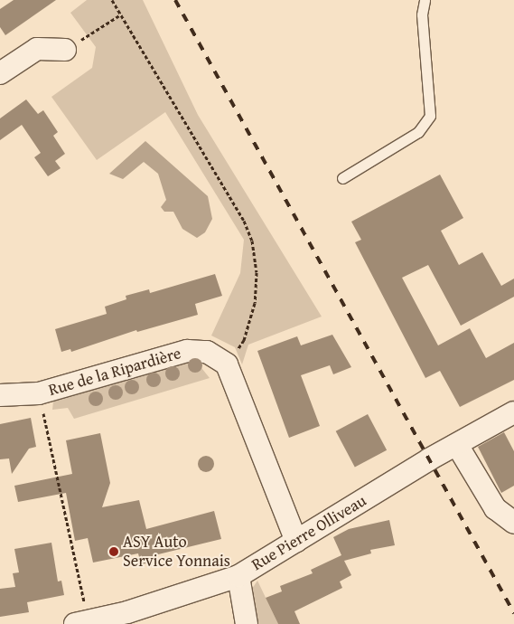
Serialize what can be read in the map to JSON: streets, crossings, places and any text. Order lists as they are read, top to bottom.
{
  "streets": {
    "street": ["Rue de la Ripardière", "Rue Pierre Olliveau"]
  },
  "places": ["ASY Auto Service Yonnais"]
}
